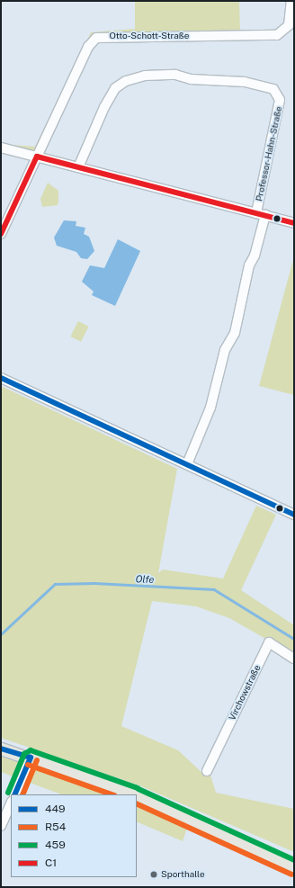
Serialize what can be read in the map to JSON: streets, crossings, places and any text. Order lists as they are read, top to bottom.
{
  "streets": {
    "street": ["Otto-Schott-Straße", "Professor-Hahn-Straße", "Virchowstraße"]
  },
  "water": ["Olfe"],
  "places": ["Sporthalle"],
  "lines": [
    "transit line C1",
    "transit line 449",
    "transit line 459",
    "transit line R54"
  ],
  "legend": [
    "449",
    "R54",
    "459",
    "C1"
  ]
}
